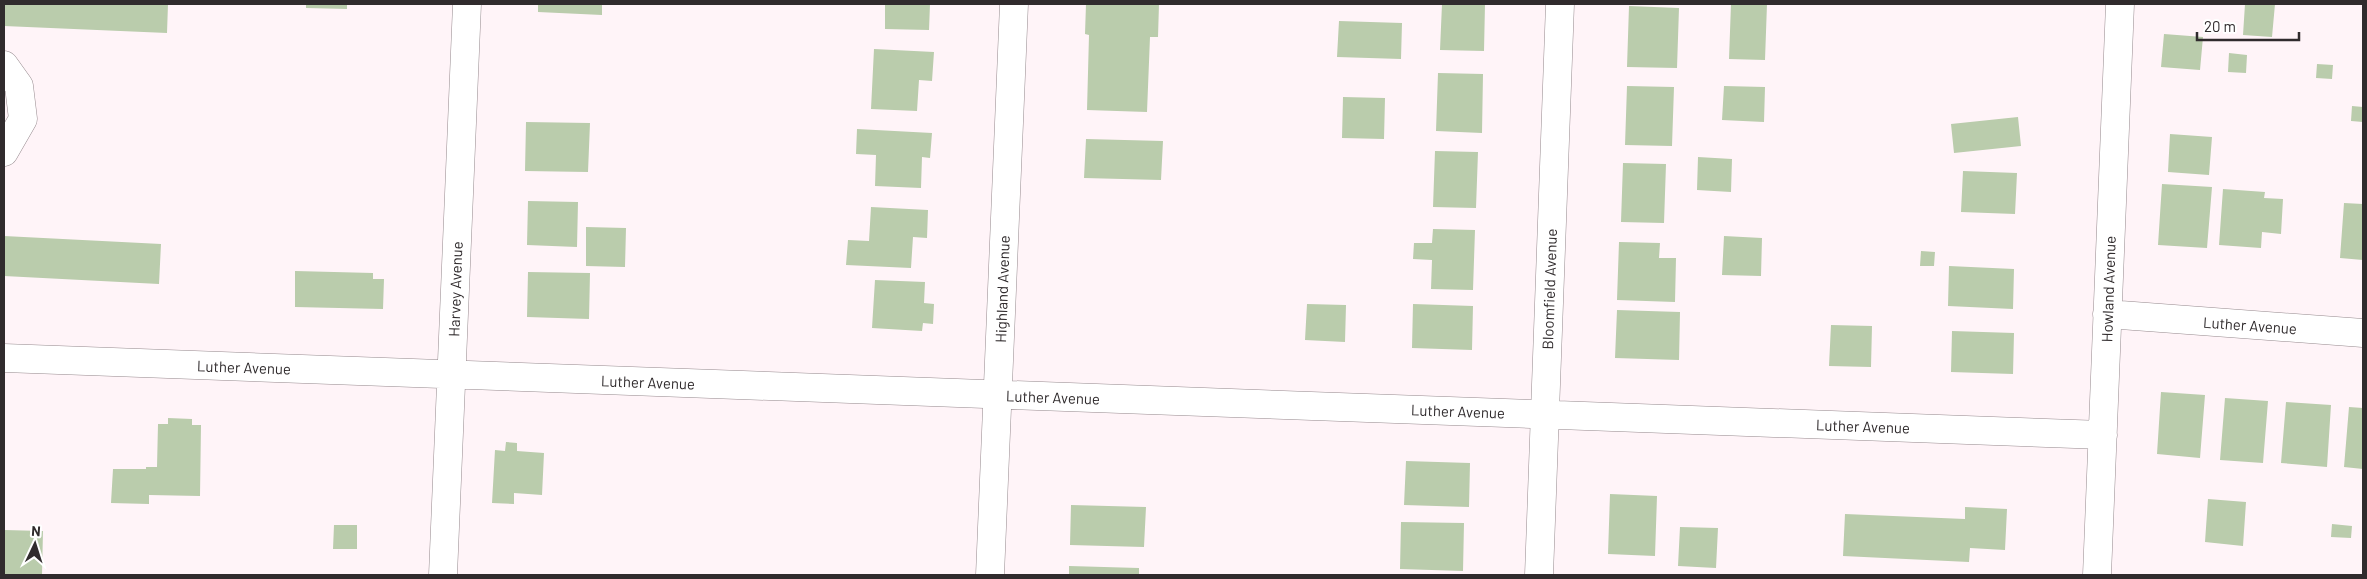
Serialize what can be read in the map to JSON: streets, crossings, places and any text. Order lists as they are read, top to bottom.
{
  "streets": {
    "street": [
      "Harvey Avenue",
      "Highland Avenue",
      "Bloomfield Avenue",
      "Howland Avenue",
      "Luther Avenue"
    ]
  },
  "crossings": [
    ["Harvey Avenue", "Luther Avenue"],
    ["Highland Avenue", "Luther Avenue"],
    ["Bloomfield Avenue", "Luther Avenue"],
    ["Howland Avenue", "Luther Avenue"]
  ],
  "scale_bar": "20 m",
  "north": "top"
}
